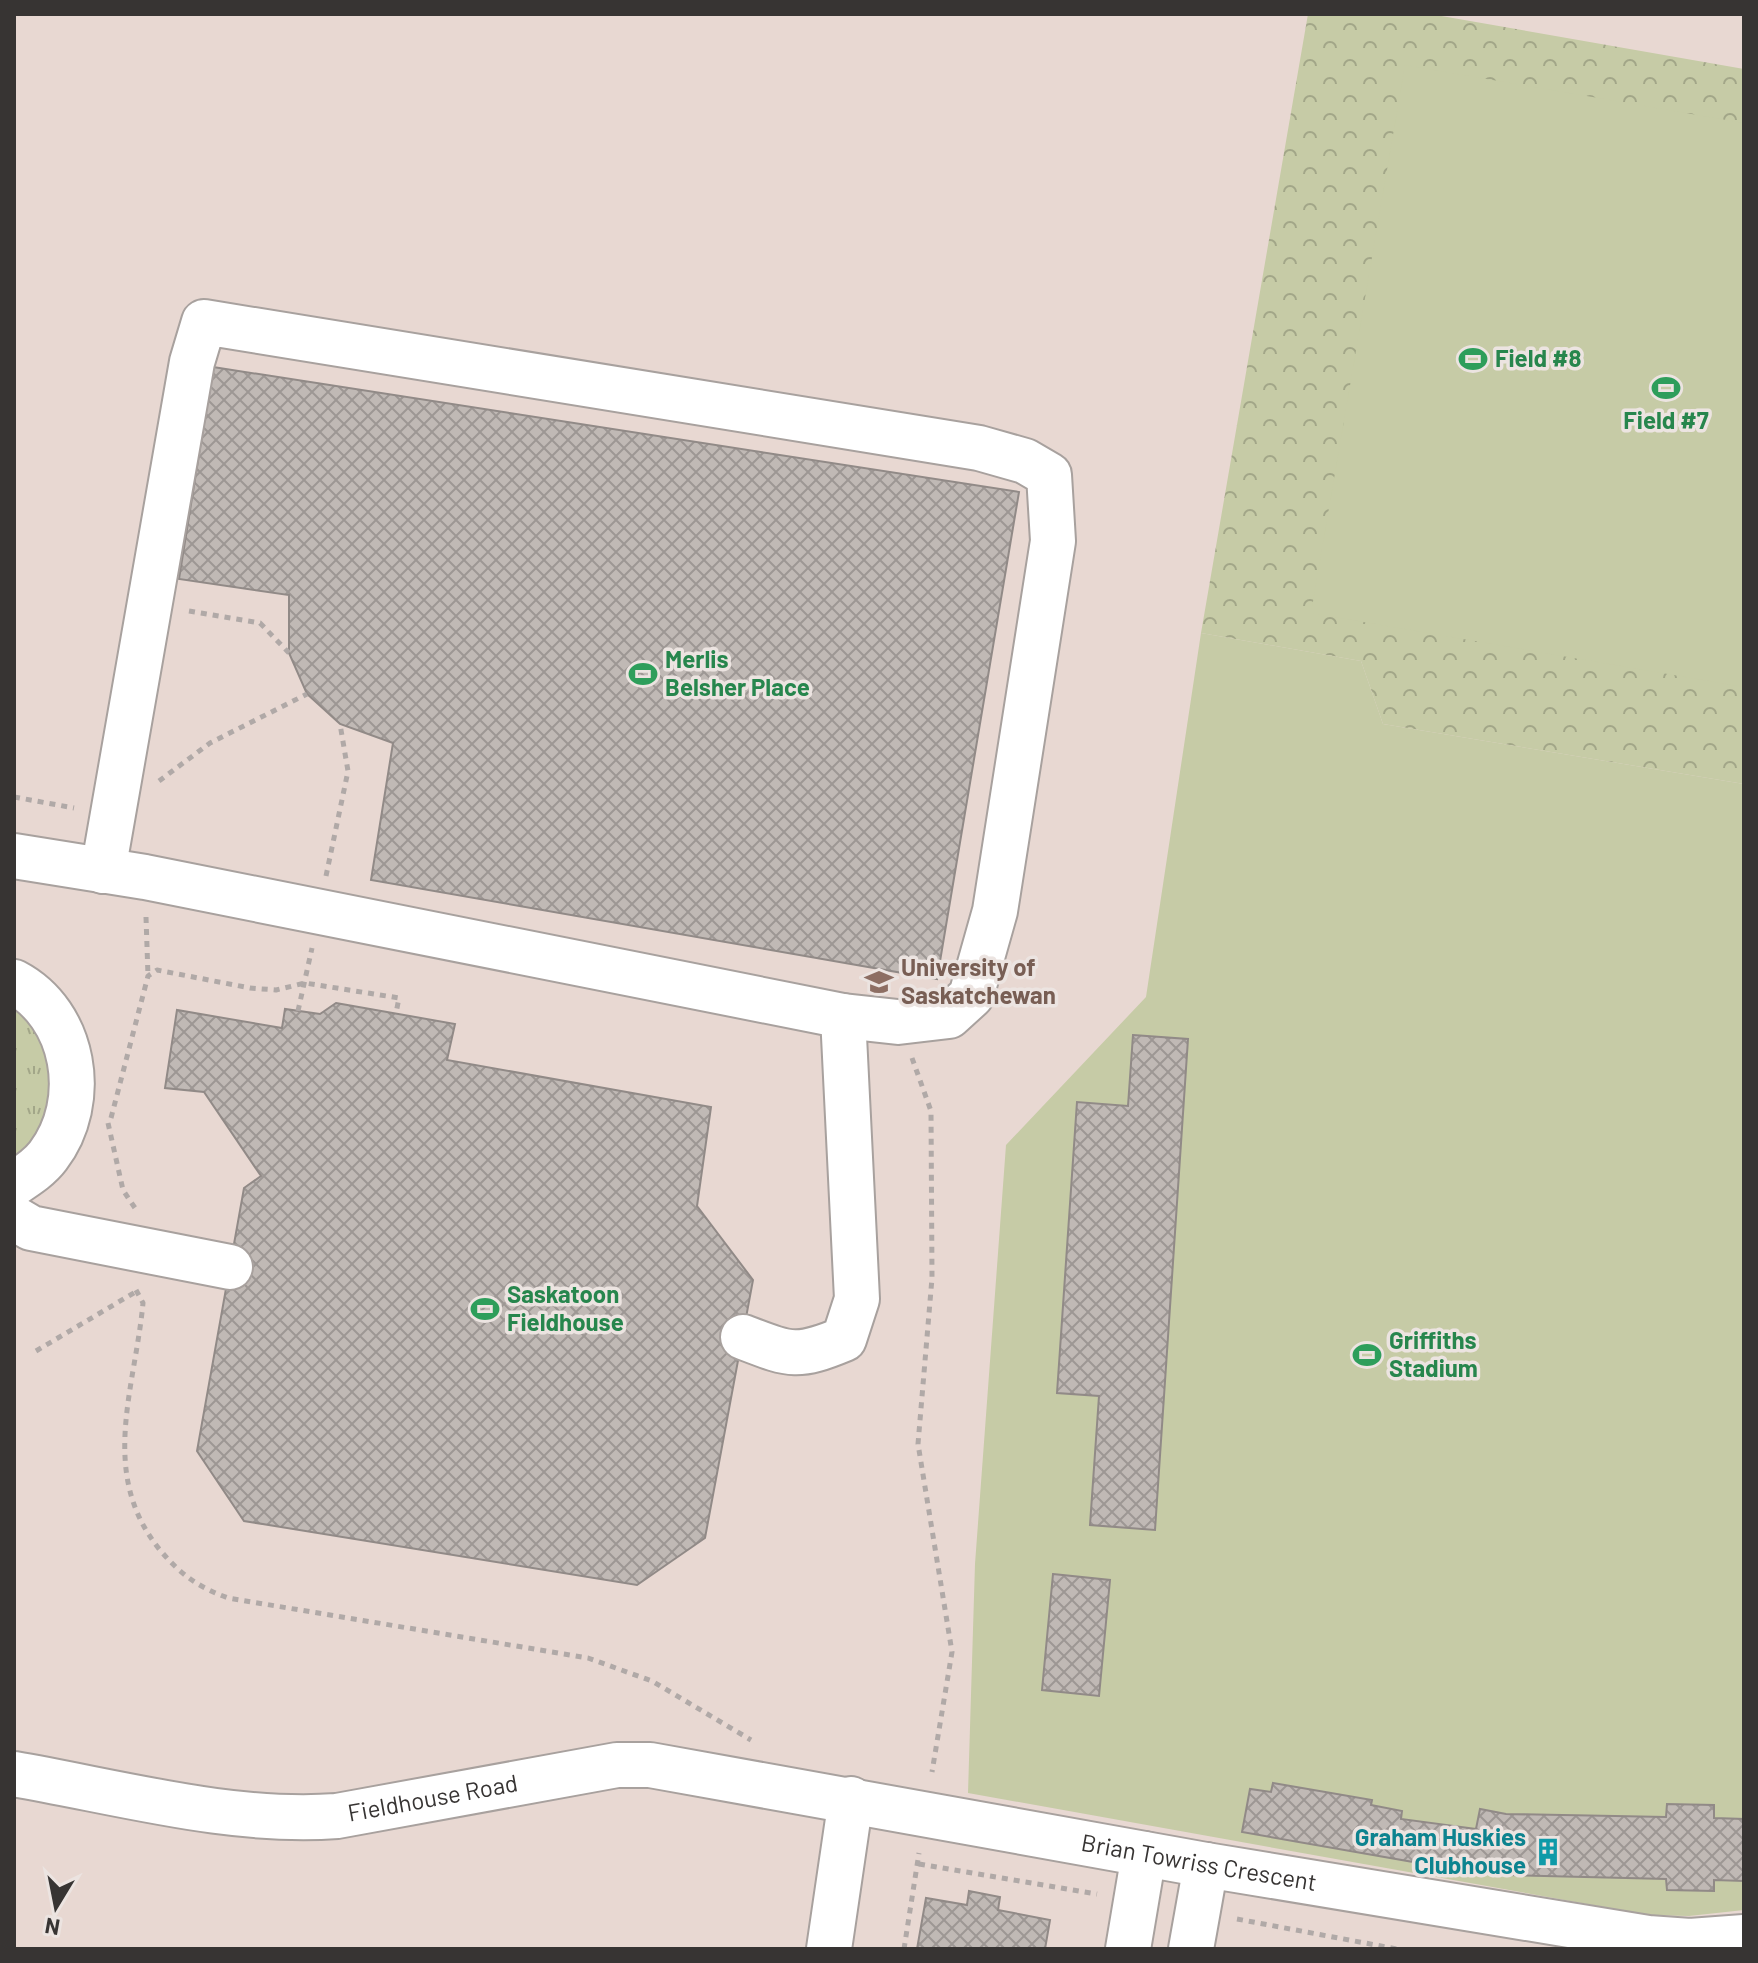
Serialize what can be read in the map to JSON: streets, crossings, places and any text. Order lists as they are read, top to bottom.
{
  "streets": {
    "street": ["Fieldhouse Road", "Brian Towriss Crescent"]
  },
  "crossings": [
    ["Fieldhouse Road", "Brian Towriss Crescent"]
  ],
  "places": {
    "sports": [
      "Field #8",
      "Field #7",
      "Merlis Belsher Place",
      "Saskatoon Fieldhouse",
      "Griffiths Stadium"
    ],
    "school or university": ["University of Saskatchewan"],
    "building": ["Graham Huskies Clubhouse"]
  },
  "north": "bottom"
}
